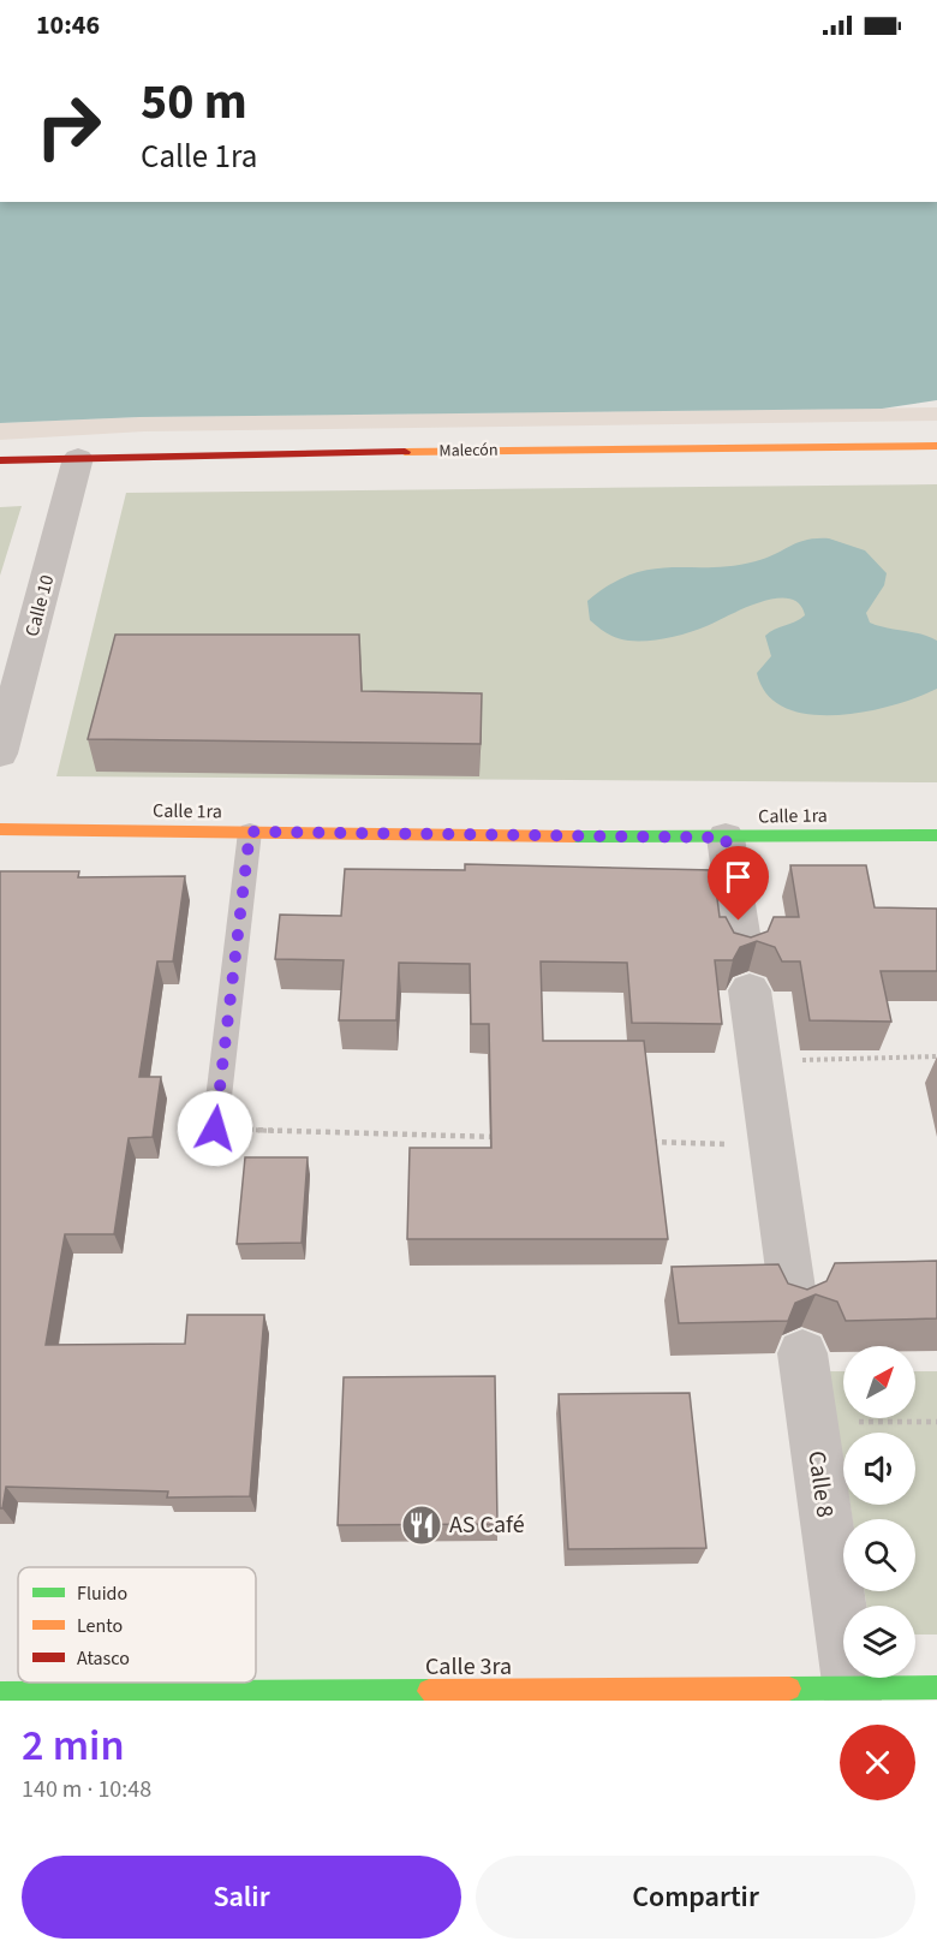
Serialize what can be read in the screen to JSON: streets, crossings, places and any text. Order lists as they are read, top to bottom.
{
  "streets": {
    "main road": ["Malecón", "Calle 1ra", "Calle 3ra"],
    "street": ["Calle 10", "Calle 8"]
  },
  "crossings": [
    ["Malecón", "Calle 10"],
    ["Calle 8", "Calle 3ra"]
  ],
  "places": {
    "restaurant": ["AS Café"]
  },
  "legend": ["Fluido", "Lento", "Atasco"],
  "north": "top right",
  "page": {
    "status": "10:46",
    "turn": ["50 m", "Calle 1ra"],
    "heading": ["2 min", "140 m · 10:48"],
    "buttons": ["Salir", "Compartir"]
  }
}
